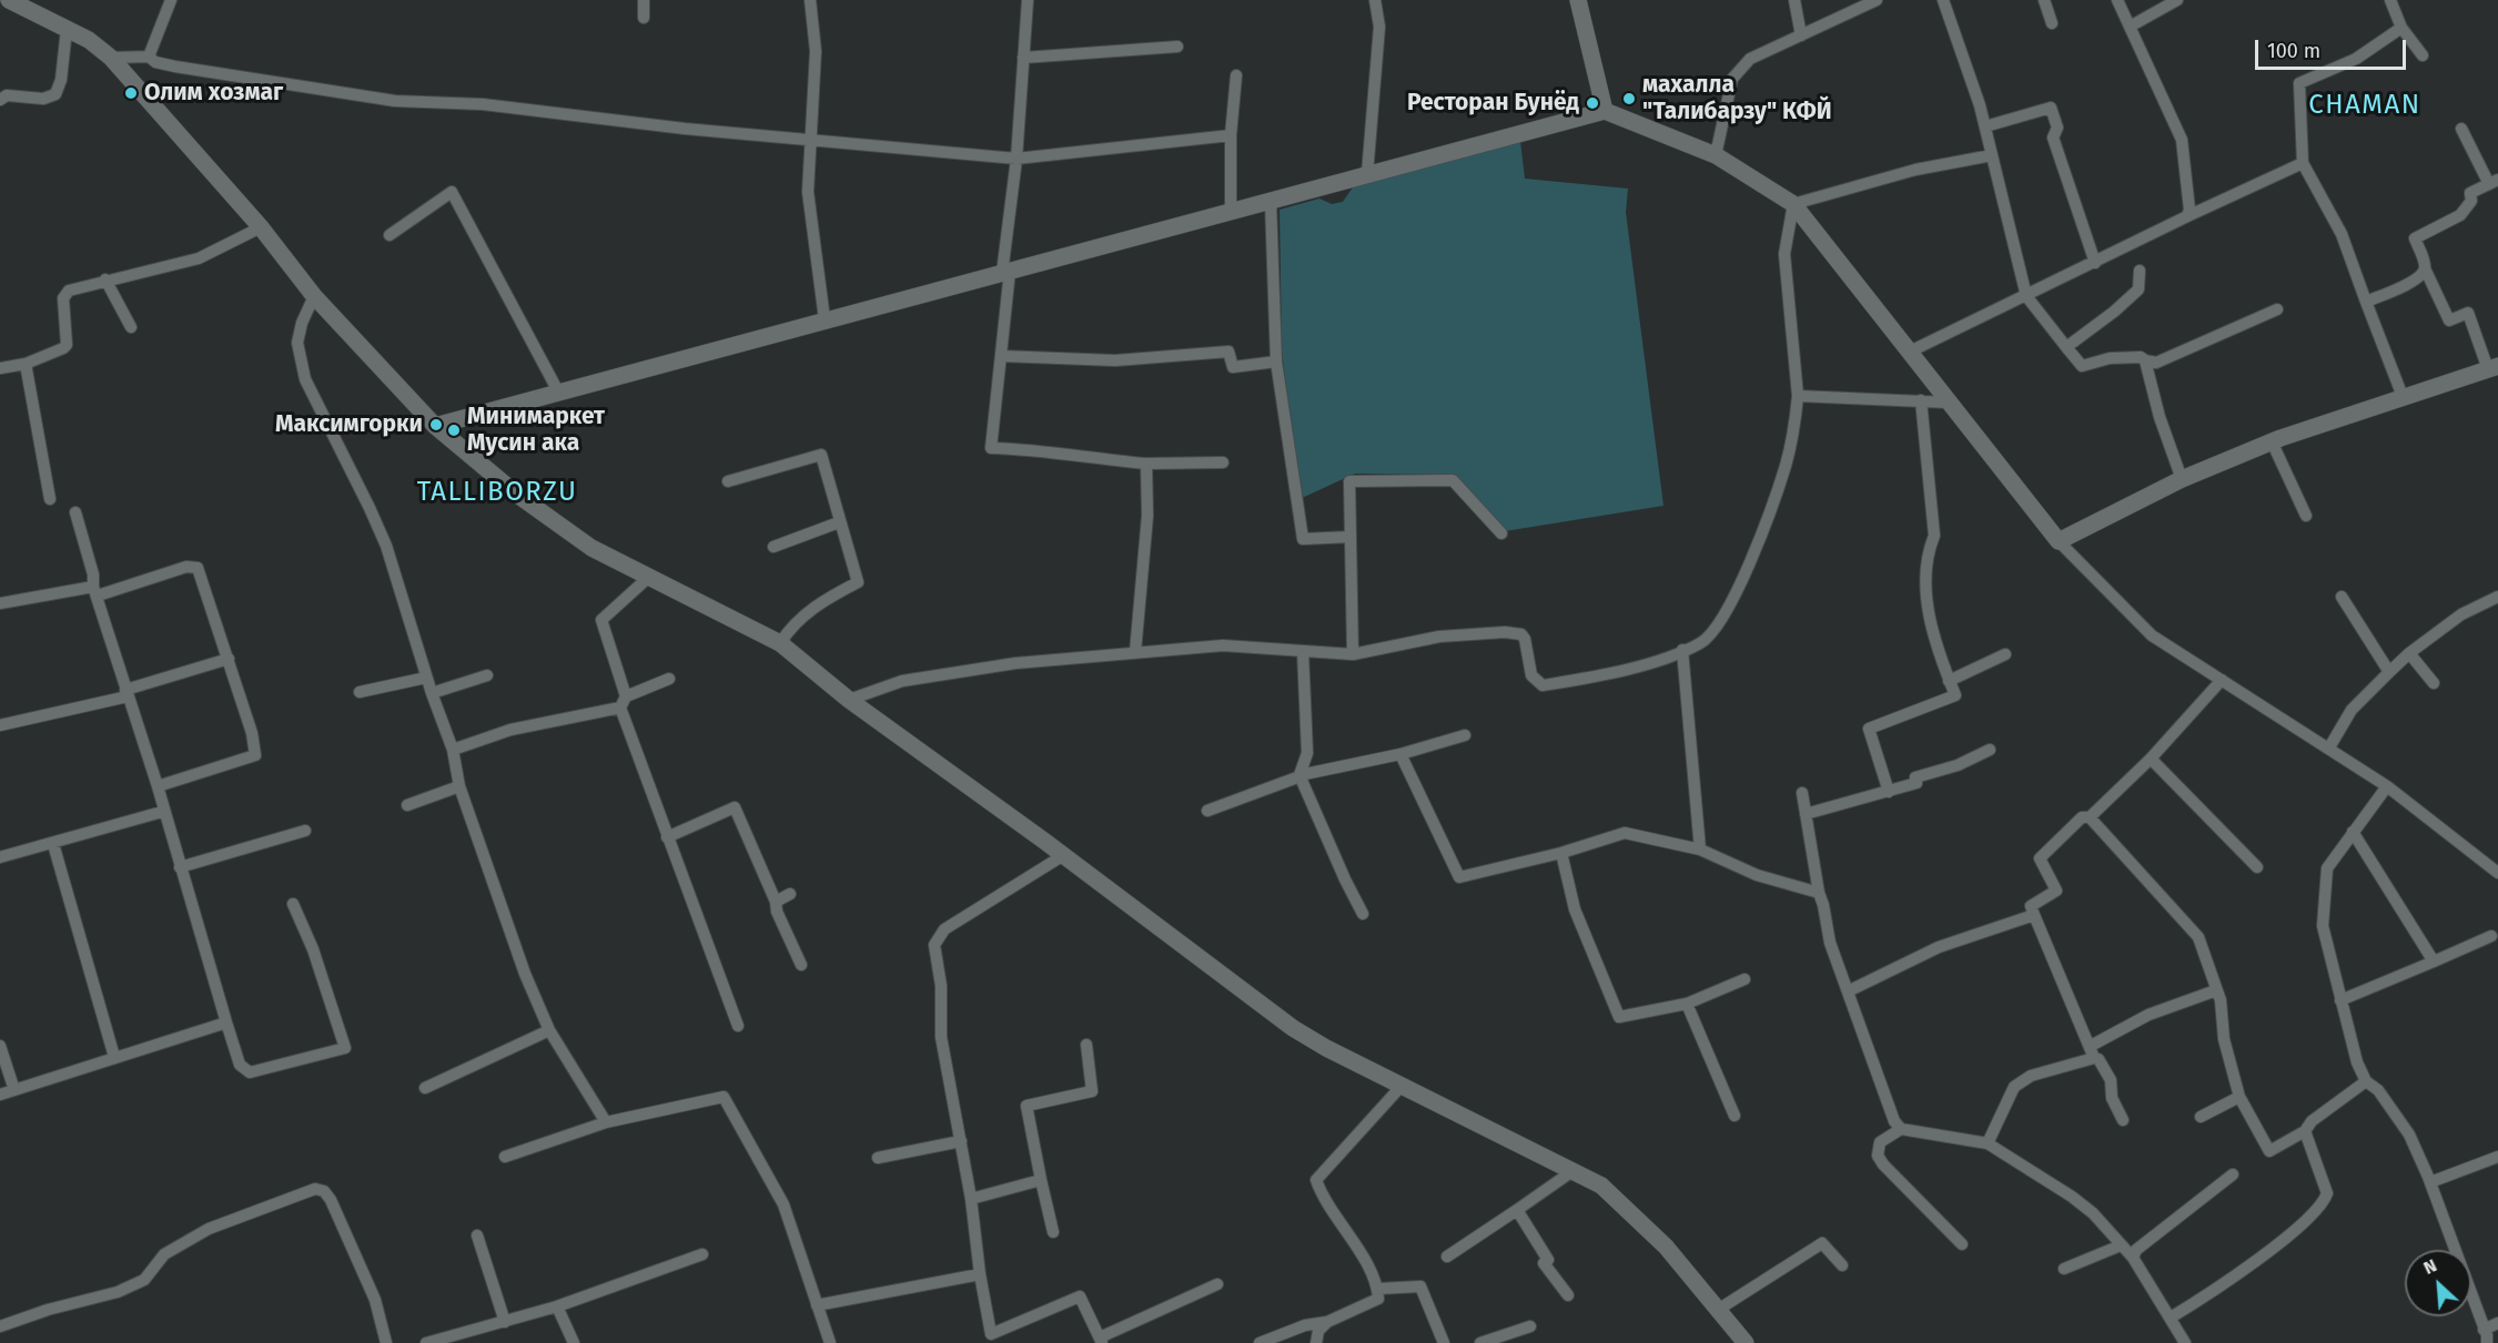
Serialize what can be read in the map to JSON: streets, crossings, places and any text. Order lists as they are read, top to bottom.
{
  "districts": ["CHAMAN", "TALLIBORZU"],
  "places": [
    "Олим хозмаг",
    "махалла \"Талибарзу\" КФЙ",
    "Ресторан Бунёд",
    "Максимгорки",
    "Минимаркет Мусин ака"
  ],
  "scale_bar": "100 m",
  "north": "top left"
}
